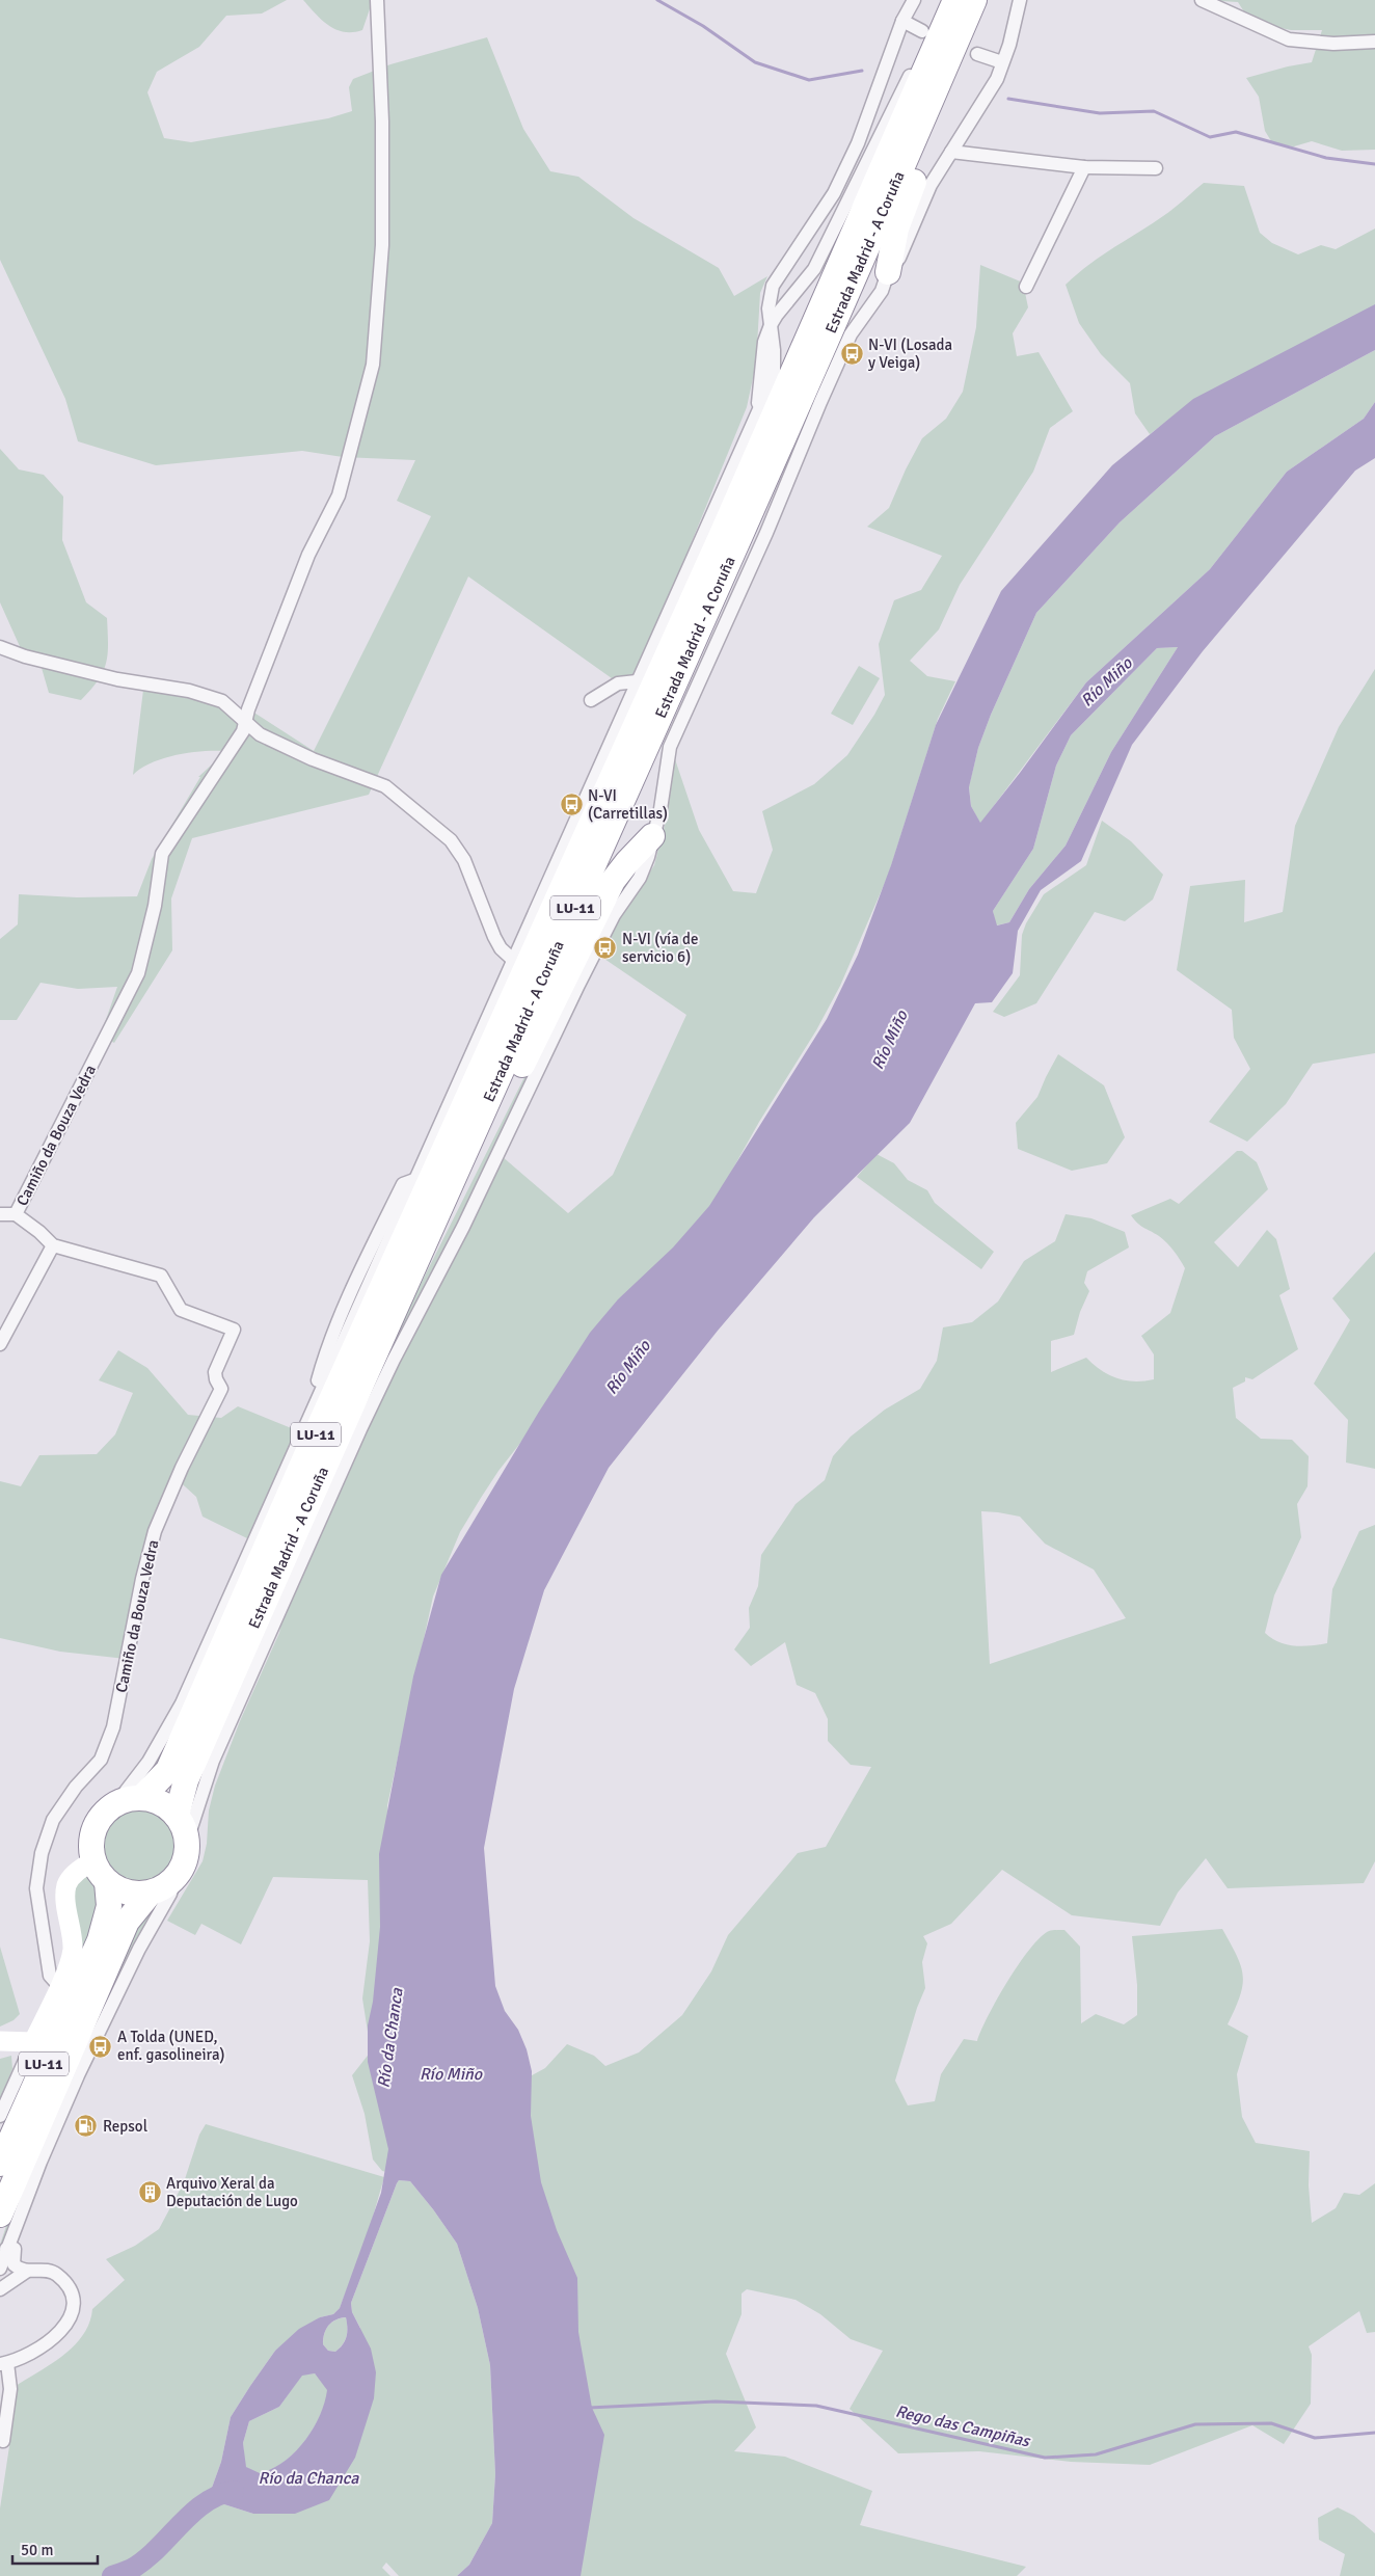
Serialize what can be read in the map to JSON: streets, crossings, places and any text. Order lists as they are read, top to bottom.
{
  "streets": {
    "highway": ["Estrada Madrid - A Coruña", "LU-11"],
    "street": ["Camiño da Bouza Vedra"]
  },
  "crossings": [
    ["Estrada Madrid - A Coruña", "LU-11"]
  ],
  "water": ["Río Miño", "Río da Chanca", "Rego das Campiñas"],
  "places": {
    "bus stop": [
      "N-VI (Losada y Veiga)",
      "N-VI (Carretillas)",
      "N-VI (vía de servicio 6)",
      "A Tolda (UNED, enf. gasolineira)"
    ],
    "fuel station": ["Repsol"],
    "building": ["Arquivo Xeral da Deputación de Lugo"]
  },
  "scale_bar": "50 m"
}
